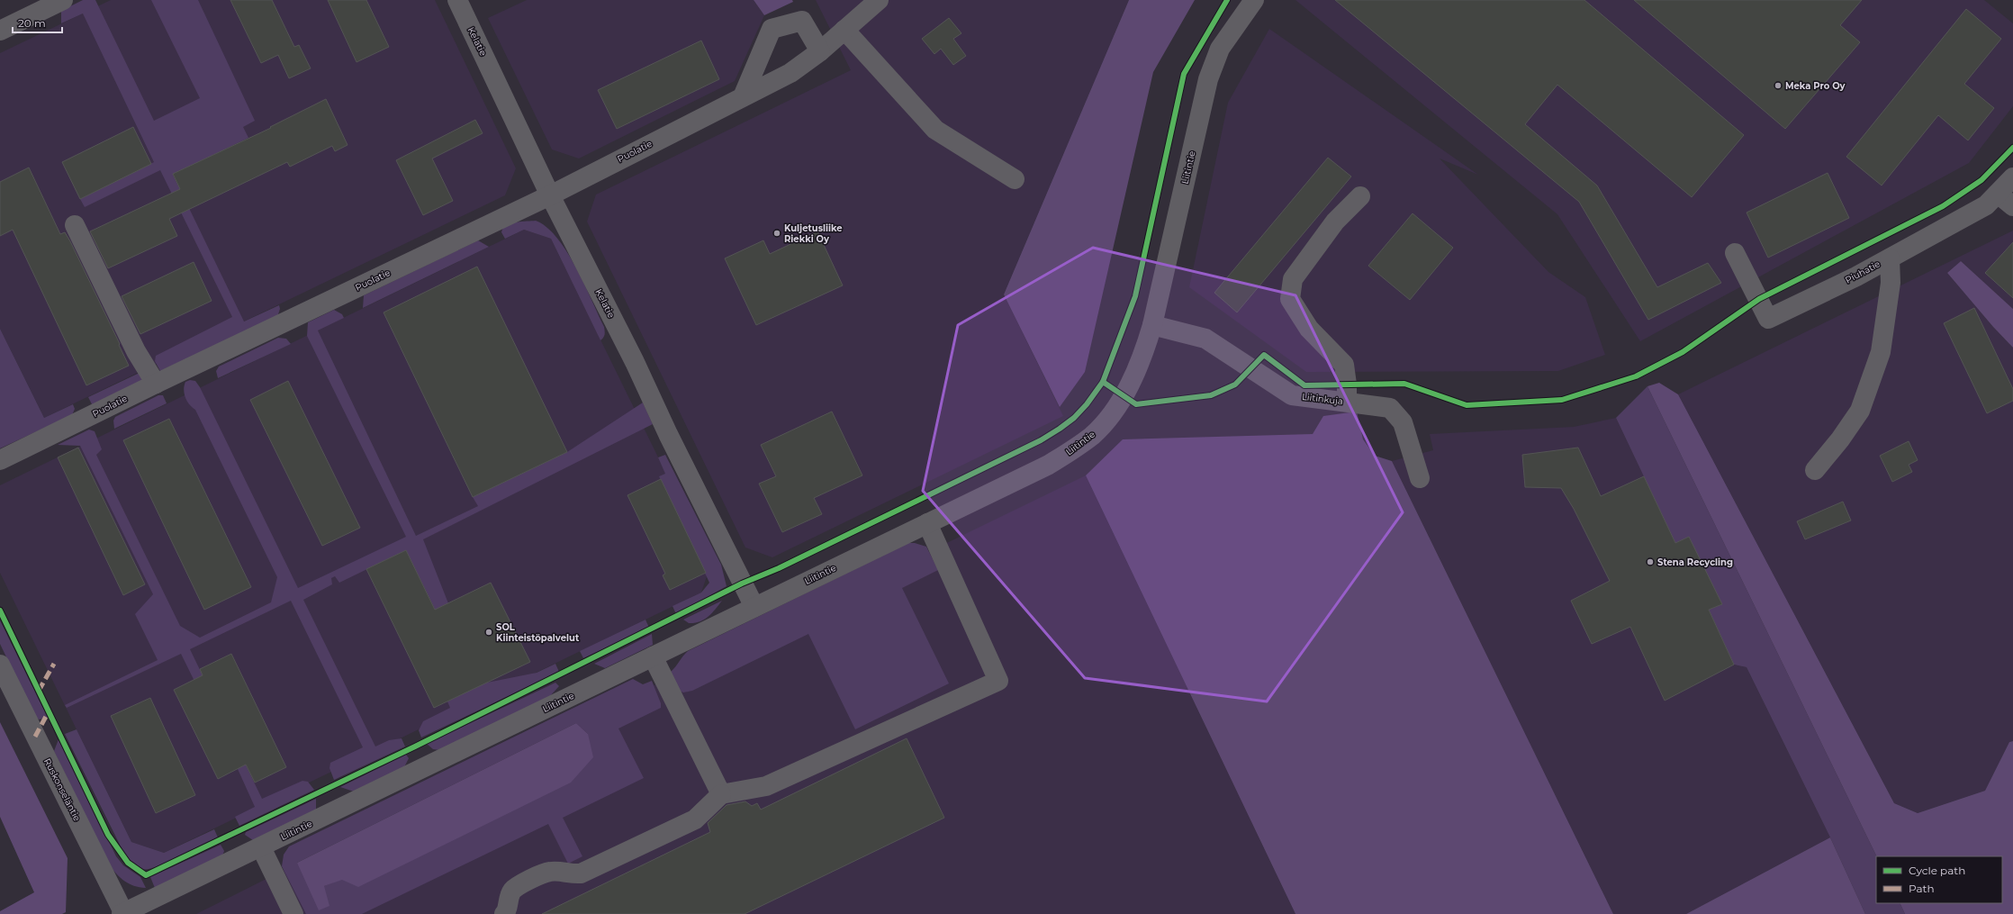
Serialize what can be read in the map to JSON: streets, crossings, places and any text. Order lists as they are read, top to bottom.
{
  "streets": {
    "street": [
      "Kelatie",
      "Puolatie",
      "Liitintie",
      "Piuhatie",
      "Liitinkuja",
      "Ruskonseläntie"
    ]
  },
  "crossings": [
    ["Kelatie", "Puolatie"],
    ["Kelatie", "Liitintie"],
    ["Liitintie", "Liitinkuja"],
    ["Liitintie", "Ruskonseläntie"]
  ],
  "places": [
    "Meka Pro Oy",
    "Kuljetusliike Riekki Oy",
    "Stena Recycling",
    "SOL Kiinteistöpalvelut"
  ],
  "legend": ["Cycle path", "Path"],
  "scale_bar": "20 m"
}
